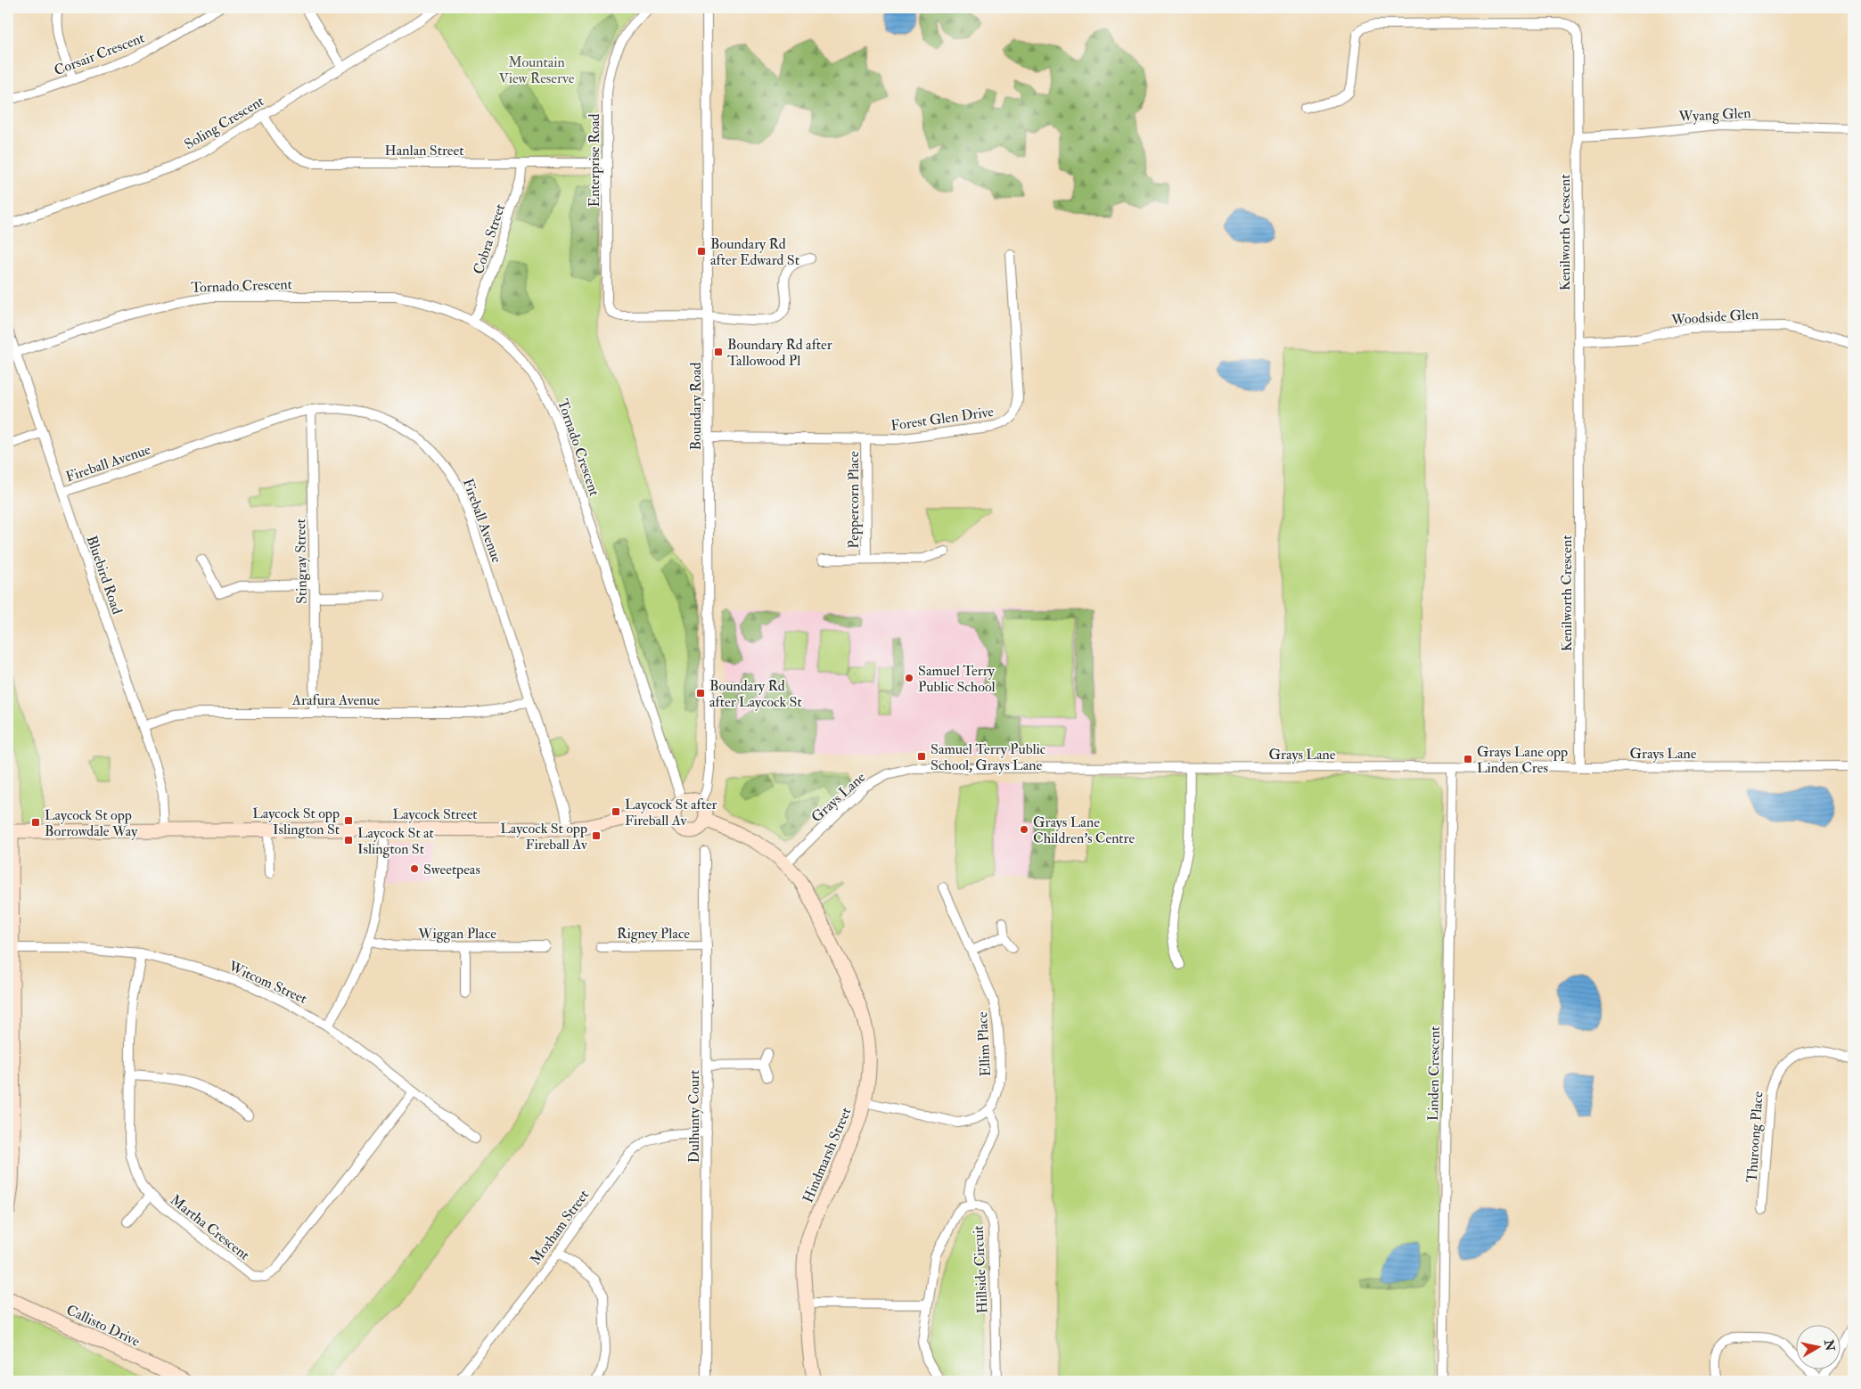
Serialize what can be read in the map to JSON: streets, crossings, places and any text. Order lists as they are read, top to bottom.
{
  "streets": {
    "street": [
      "Corsair Crescent",
      "Wyang Glen",
      "Soling Crescent",
      "Hanlan Street",
      "Enterprise Road",
      "Kenilworth Crescent",
      "Cobra Street",
      "Tornado Crescent",
      "Woodside Glen",
      "Boundary Road",
      "Forest Glen Drive",
      "Fireball Avenue",
      "Peppercorn Place",
      "Stingray Street",
      "Bluebird Road",
      "Arafura Avenue",
      "Grays Lane",
      "Laycock Street",
      "Wiggan Place",
      "Rigney Place",
      "Witcom Street",
      "Ellim Place",
      "Linden Crescent",
      "Dulhunty Court",
      "Thuroong Place",
      "Hindmarsh Street",
      "Martha Crescent",
      "Moxham Street",
      "Hillside Circuit",
      "Callisto Drive"
    ]
  },
  "crossings": [
    ["Wyang Glen", "Kenilworth Crescent"],
    ["Soling Crescent", "Hanlan Street"],
    ["Hanlan Street", "Enterprise Road"],
    ["Hanlan Street", "Cobra Street"],
    ["Enterprise Road", "Boundary Road"],
    ["Kenilworth Crescent", "Woodside Glen"],
    ["Kenilworth Crescent", "Grays Lane"],
    ["Cobra Street", "Tornado Crescent"],
    ["Tornado Crescent", "Boundary Road"],
    ["Tornado Crescent", "Bluebird Road"],
    ["Tornado Crescent", "Laycock Street"],
    ["Tornado Crescent", "Hindmarsh Street"],
    ["Boundary Road", "Forest Glen Drive"],
    ["Boundary Road", "Laycock Street"],
    ["Boundary Road", "Hindmarsh Street"],
    ["Forest Glen Drive", "Peppercorn Place"],
    ["Fireball Avenue", "Stingray Street"],
    ["Fireball Avenue", "Bluebird Road"],
    ["Fireball Avenue", "Arafura Avenue"],
    ["Fireball Avenue", "Laycock Street"],
    ["Stingray Street", "Arafura Avenue"],
    ["Bluebird Road", "Arafura Avenue"],
    ["Bluebird Road", "Laycock Street"],
    ["Grays Lane", "Linden Crescent"],
    ["Grays Lane", "Hindmarsh Street"],
    ["Laycock Street", "Hindmarsh Street"],
    ["Rigney Place", "Dulhunty Court"],
    ["Witcom Street", "Martha Crescent"],
    ["Dulhunty Court", "Moxham Street"]
  ],
  "parks": ["Mountain View Reserve"],
  "places": {
    "transit": [
      "Boundary Rd after Edward St",
      "Boundary Rd after Tallowood Pl",
      "Boundary Rd after Laycock St",
      "Samuel Terry Public School, Grays Lane",
      "Grays Lane opp Linden Cres",
      "Laycock St after Fireball Av",
      "Laycock St opp Islington St",
      "Laycock St opp Borrowdale Way",
      "Laycock St opp Fireball Av",
      "Laycock St at Islington St"
    ],
    "other": ["Samuel Terry Public School", "Grays Lane Children's Centre", "Sweetpeas"]
  },
  "north": "right"
}
